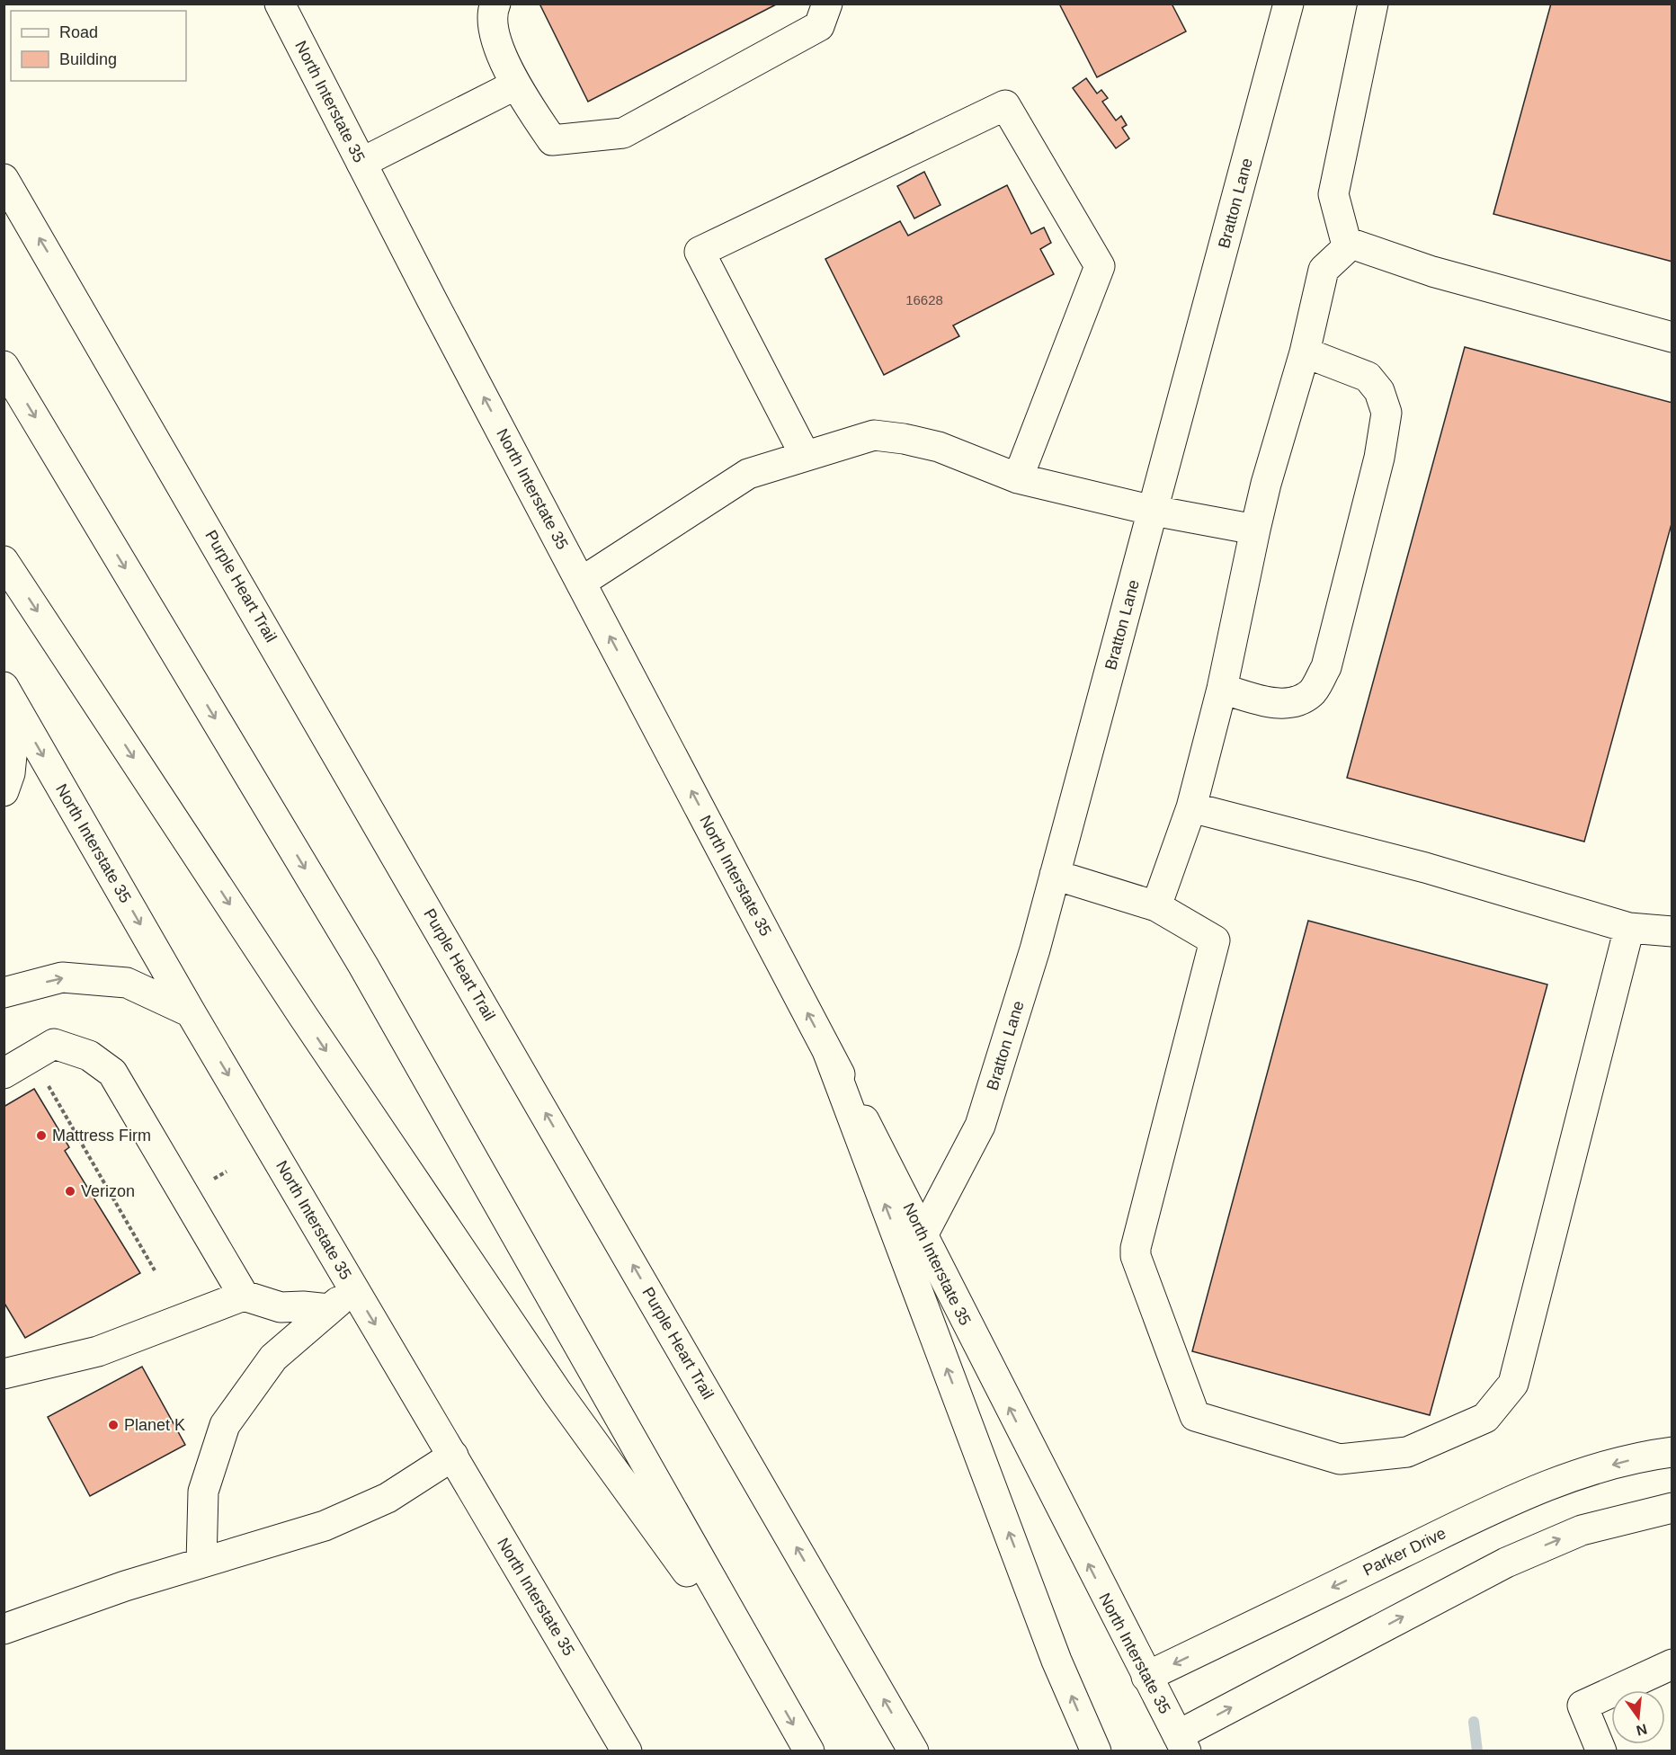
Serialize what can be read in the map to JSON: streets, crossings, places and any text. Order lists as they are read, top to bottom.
{
  "streets": {
    "main road": [
      "North Interstate 35",
      "Bratton Lane",
      "Purple Heart Trail",
      "Parker Drive"
    ]
  },
  "crossings": [
    ["North Interstate 35", "Bratton Lane"],
    ["North Interstate 35", "Parker Drive"]
  ],
  "places": ["Mattress Firm", "Verizon", "Planet K"],
  "house_numbers": ["16628"],
  "legend": ["Road", "Building"],
  "north": "bottom"
}
